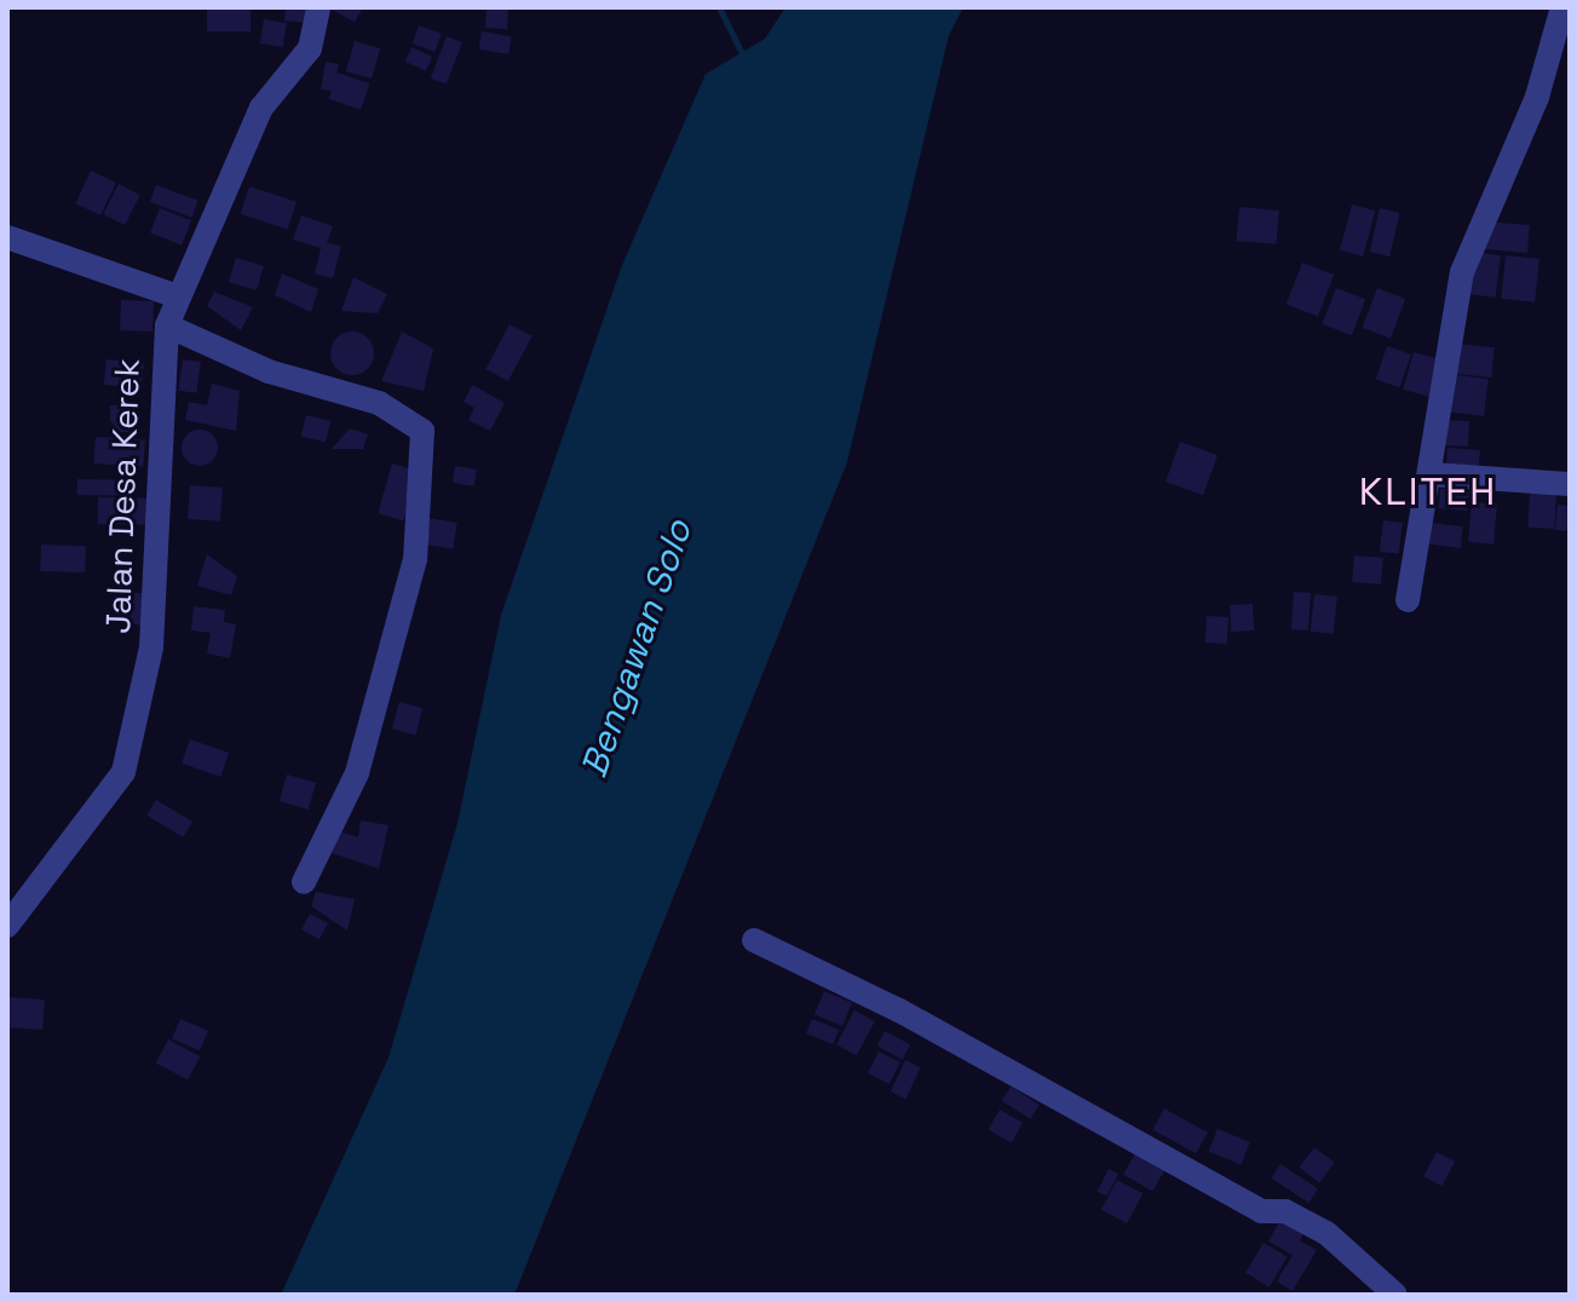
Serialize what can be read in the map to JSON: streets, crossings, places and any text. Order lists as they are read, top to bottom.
{
  "streets": {
    "street": ["Jalan Desa Kerek"]
  },
  "districts": ["KLITEH"],
  "water": ["Bengawan Solo"]
}
